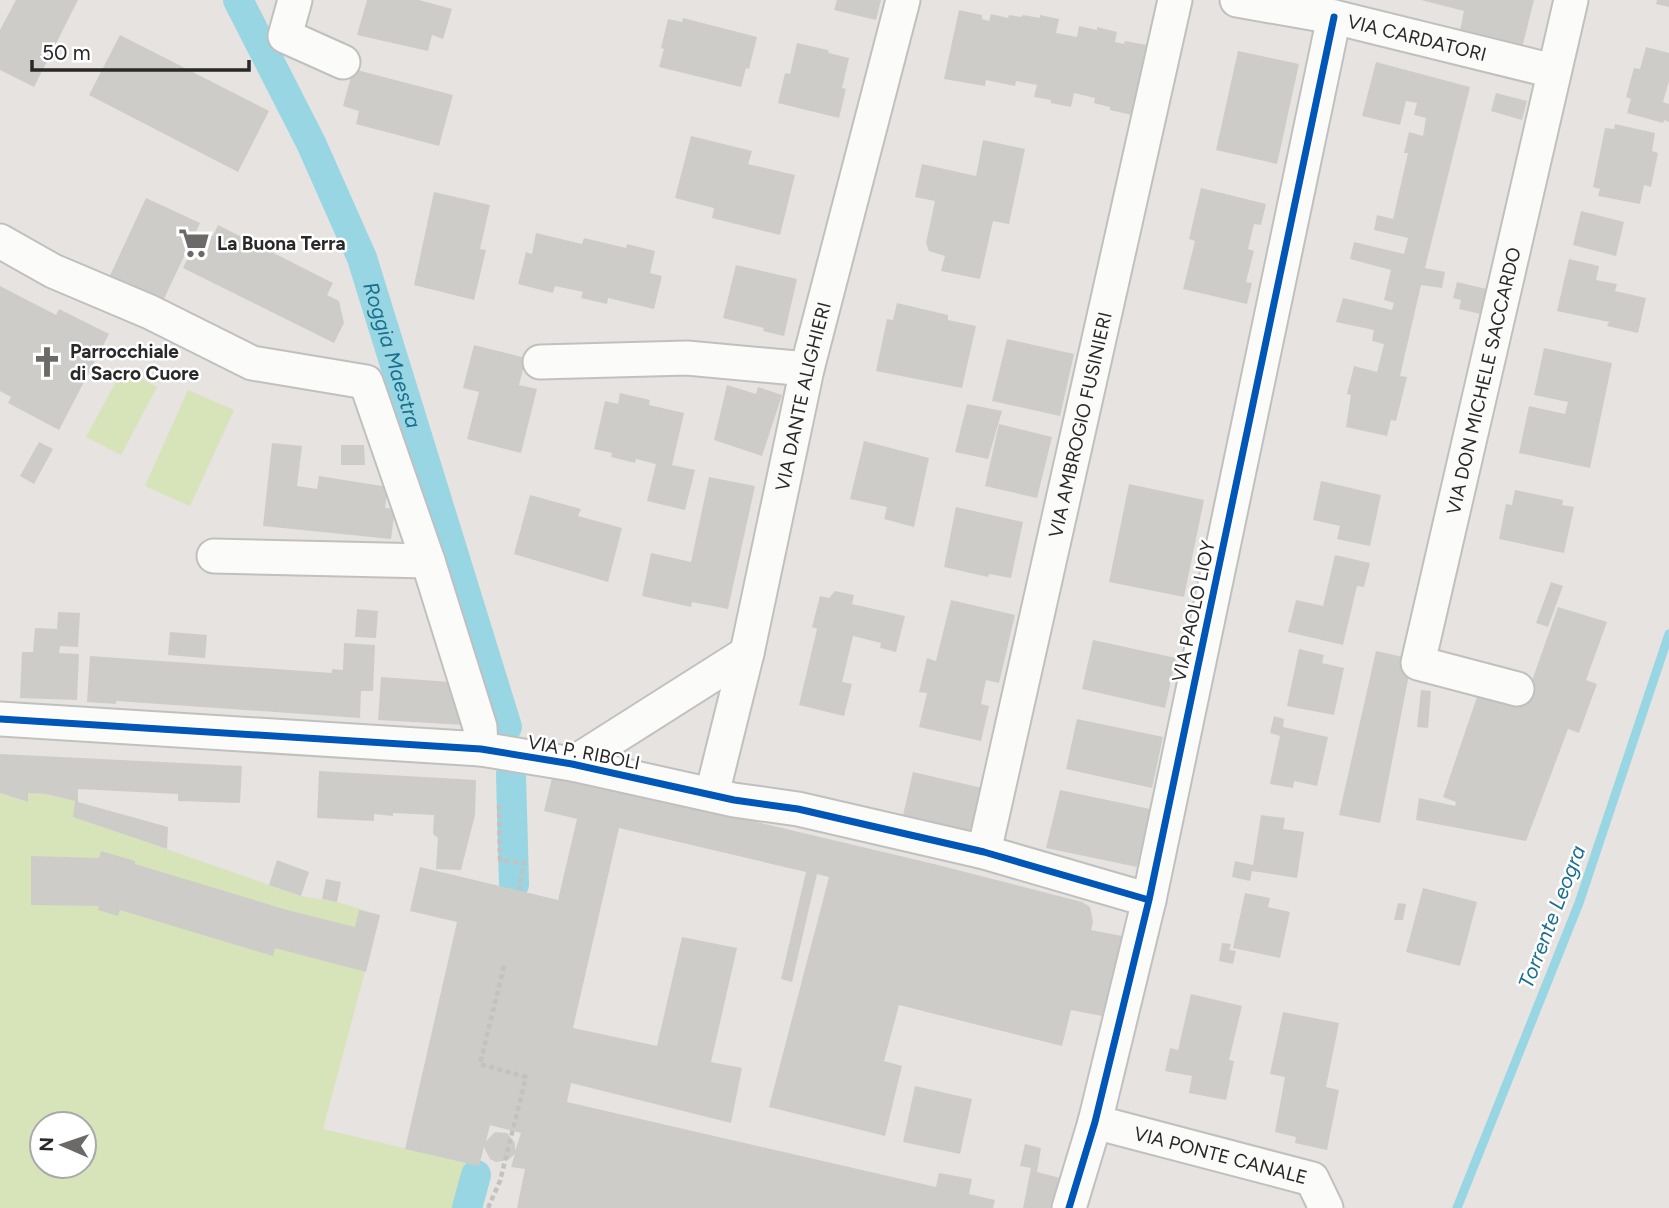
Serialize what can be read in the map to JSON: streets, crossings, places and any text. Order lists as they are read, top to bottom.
{
  "streets": {
    "street": [
      "VIA CARDATORI",
      "VIA DON MICHELE SACCARDO",
      "VIA DANTE ALIGHIERI",
      "VIA AMBROGIO FUSINIERI",
      "VIA PAOLO LIOY",
      "VIA P. RIBOLI",
      "VIA PONTE CANALE"
    ]
  },
  "crossings": [
    ["VIA CARDATORI", "VIA DON MICHELE SACCARDO"],
    ["VIA CARDATORI", "VIA PAOLO LIOY"],
    ["VIA DANTE ALIGHIERI", "VIA P. RIBOLI"],
    ["VIA AMBROGIO FUSINIERI", "VIA P. RIBOLI"],
    ["VIA PAOLO LIOY", "VIA P. RIBOLI"],
    ["VIA PAOLO LIOY", "VIA PONTE CANALE"]
  ],
  "water": ["Roggia Maestra", "Torrente Leogra"],
  "places": {
    "supermarket": ["La Buona Terra"],
    "church": ["Parrocchiale di Sacro Cuore"]
  },
  "scale_bar": "50 m",
  "north": "left"
}
